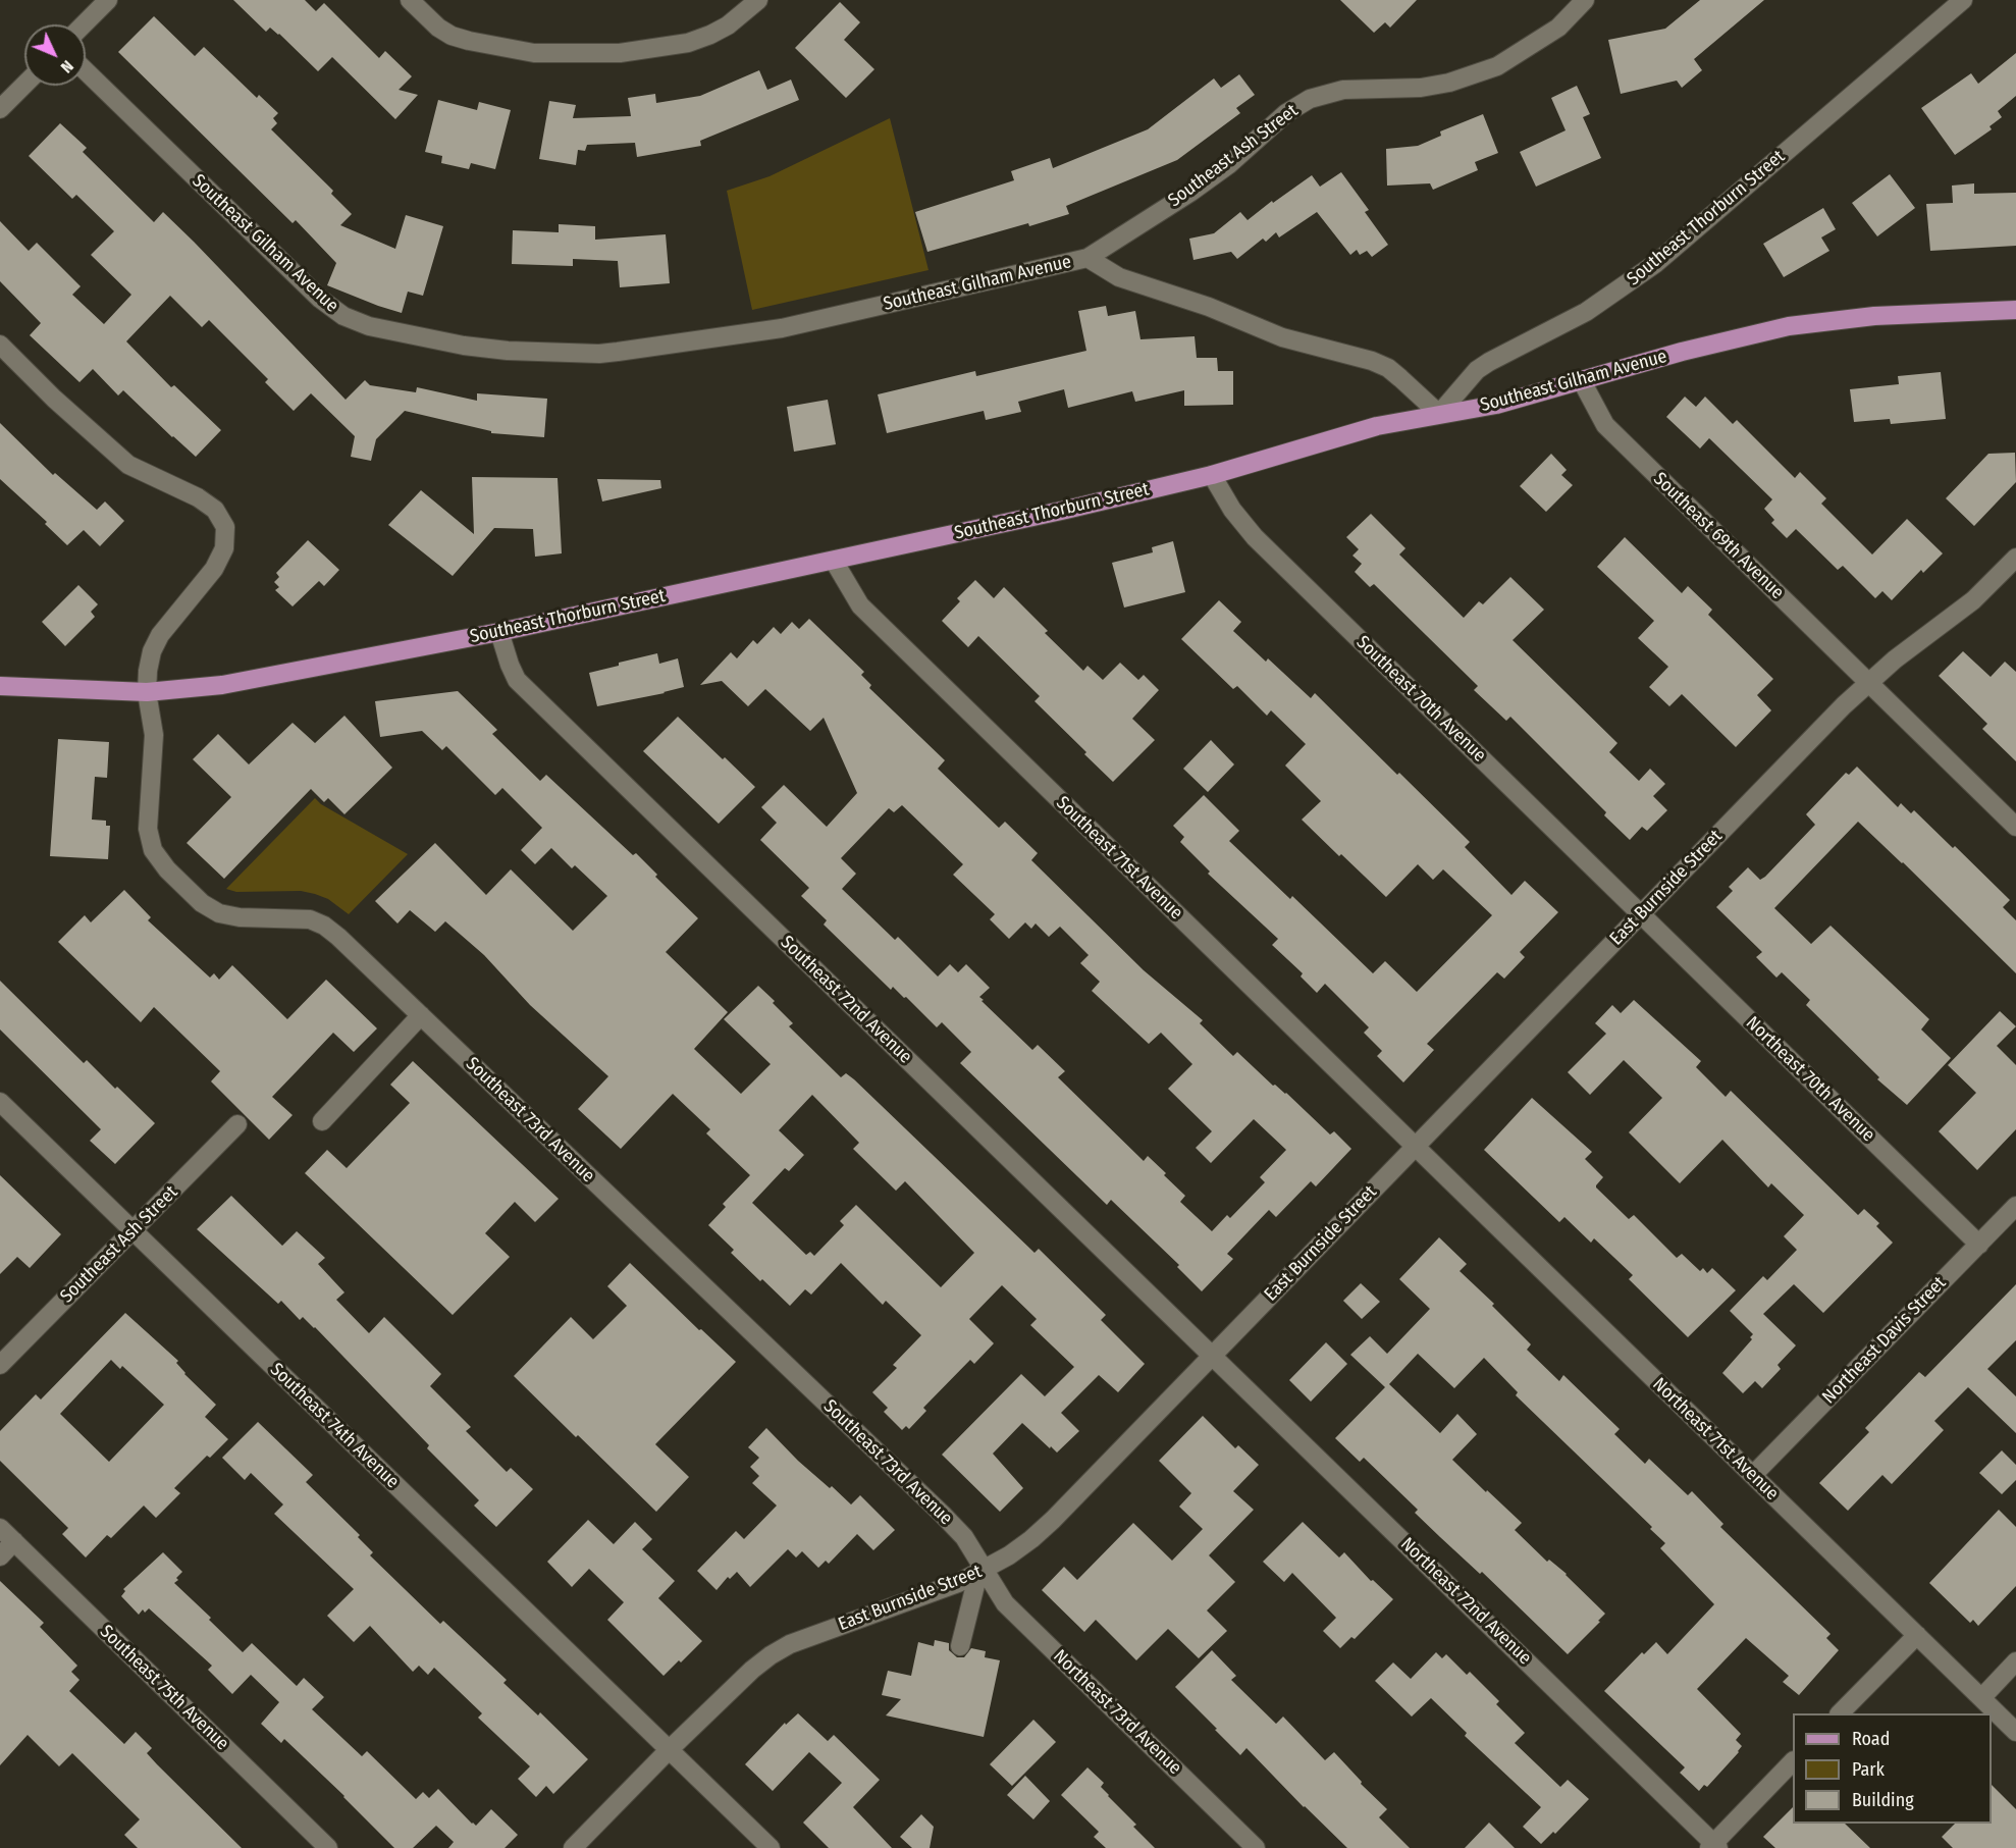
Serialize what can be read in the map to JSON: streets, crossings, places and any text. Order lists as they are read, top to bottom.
{
  "streets": {
    "main road": ["Southeast Thorburn Street", "Southeast Gilham Avenue"],
    "street": [
      "Southeast Ash Street",
      "Southeast 69th Avenue",
      "Southeast 70th Avenue",
      "Southeast 71st Avenue",
      "East Burnside Street",
      "Southeast 72nd Avenue",
      "Northeast 70th Avenue",
      "Southeast 73rd Avenue",
      "Northeast Davis Street",
      "Southeast 74th Avenue",
      "Northeast 71st Avenue",
      "Northeast 72nd Avenue",
      "Southeast 75th Avenue",
      "Northeast 73rd Avenue"
    ]
  },
  "crossings": [
    ["Southeast Ash Street", "Southeast Gilham Avenue"],
    ["Southeast Ash Street", "Southeast 74th Avenue"],
    ["Southeast Thorburn Street", "Southeast Gilham Avenue"],
    ["Southeast Thorburn Street", "Southeast 70th Avenue"],
    ["Southeast Thorburn Street", "Southeast 71st Avenue"],
    ["Southeast Thorburn Street", "Southeast 72nd Avenue"],
    ["Southeast Thorburn Street", "Southeast 73rd Avenue"],
    ["Southeast Gilham Avenue", "Southeast 69th Avenue"],
    ["Southeast 69th Avenue", "East Burnside Street"],
    ["Southeast 70th Avenue", "East Burnside Street"],
    ["Southeast 70th Avenue", "Northeast 70th Avenue"],
    ["Southeast 71st Avenue", "East Burnside Street"],
    ["Southeast 71st Avenue", "Northeast 71st Avenue"],
    ["East Burnside Street", "Southeast 72nd Avenue"],
    ["East Burnside Street", "Northeast 70th Avenue"],
    ["East Burnside Street", "Southeast 73rd Avenue"],
    ["East Burnside Street", "Southeast 74th Avenue"],
    ["East Burnside Street", "Northeast 71st Avenue"],
    ["East Burnside Street", "Northeast 72nd Avenue"],
    ["East Burnside Street", "Northeast 73rd Avenue"],
    ["Southeast 72nd Avenue", "Northeast 72nd Avenue"],
    ["Northeast 70th Avenue", "Northeast Davis Street"],
    ["Southeast 73rd Avenue", "Northeast 73rd Avenue"],
    ["Northeast Davis Street", "Northeast 71st Avenue"]
  ],
  "legend": ["Road", "Park", "Building"],
  "north": "bottom right"
}
